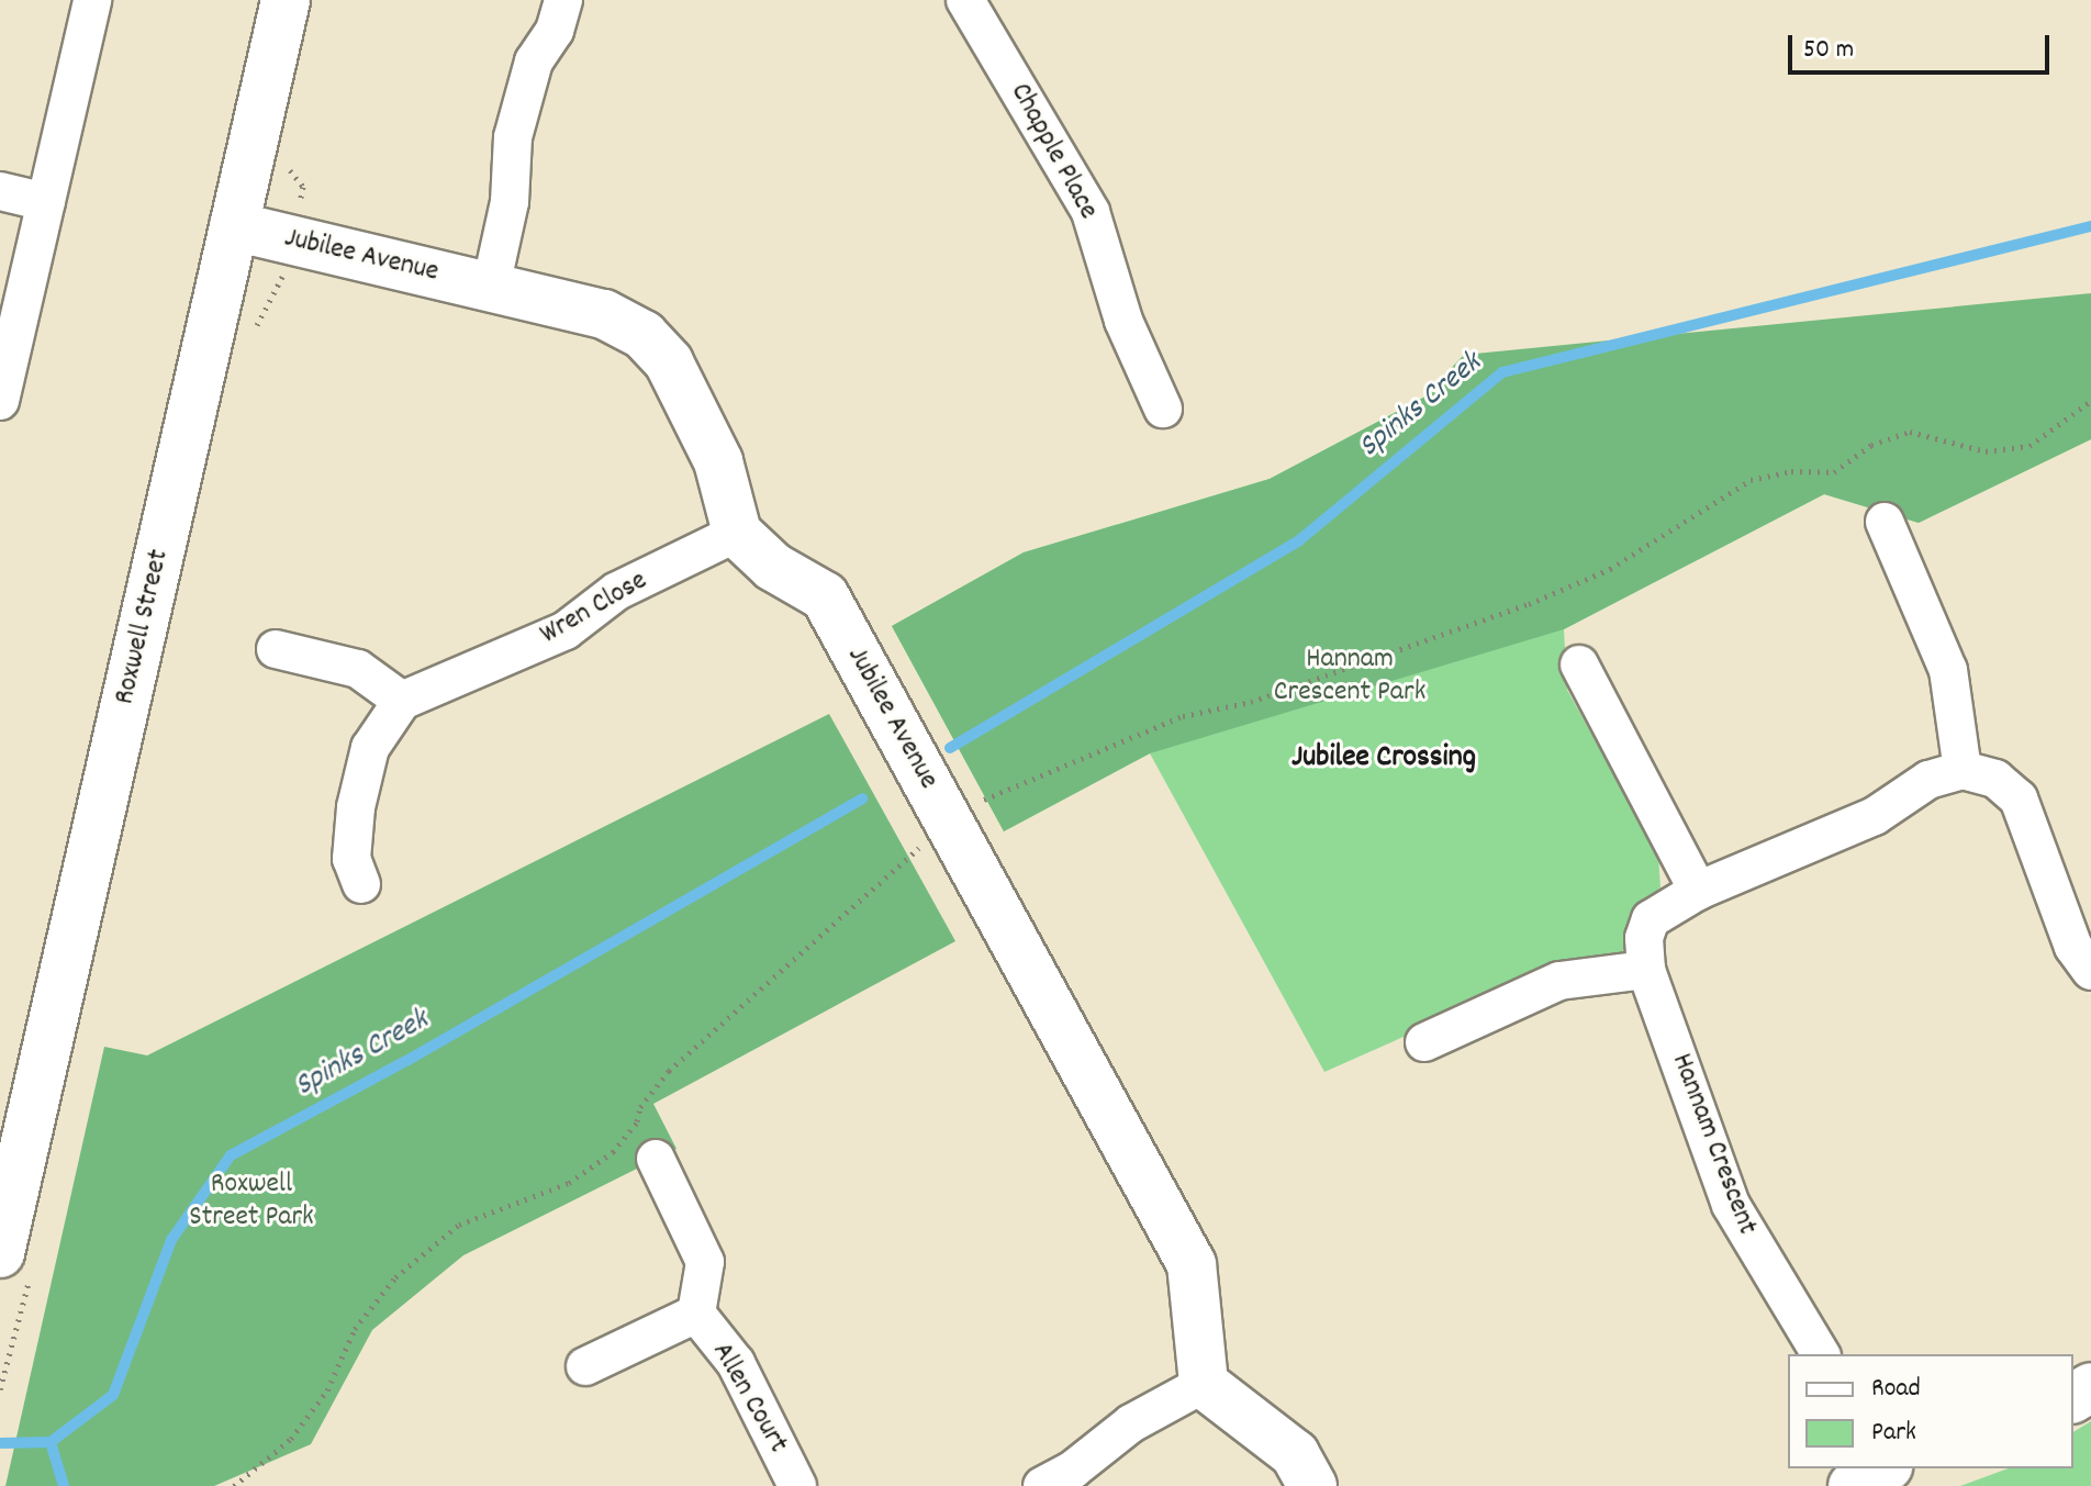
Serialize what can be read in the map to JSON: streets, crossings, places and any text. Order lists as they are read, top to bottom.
{
  "streets": {
    "street": [
      "Chapple Place",
      "Jubilee Avenue",
      "Wren Close",
      "Roxwell Street",
      "Hannam Crescent",
      "Allen Court"
    ]
  },
  "crossings": [
    ["Jubilee Avenue", "Wren Close"],
    ["Jubilee Avenue", "Roxwell Street"]
  ],
  "districts": ["Jubilee Crossing"],
  "water": ["Spinks Creek"],
  "parks": ["Hannam Crescent Park", "Roxwell Street Park"],
  "legend": ["Road", "Park"],
  "scale_bar": "50 m"
}
